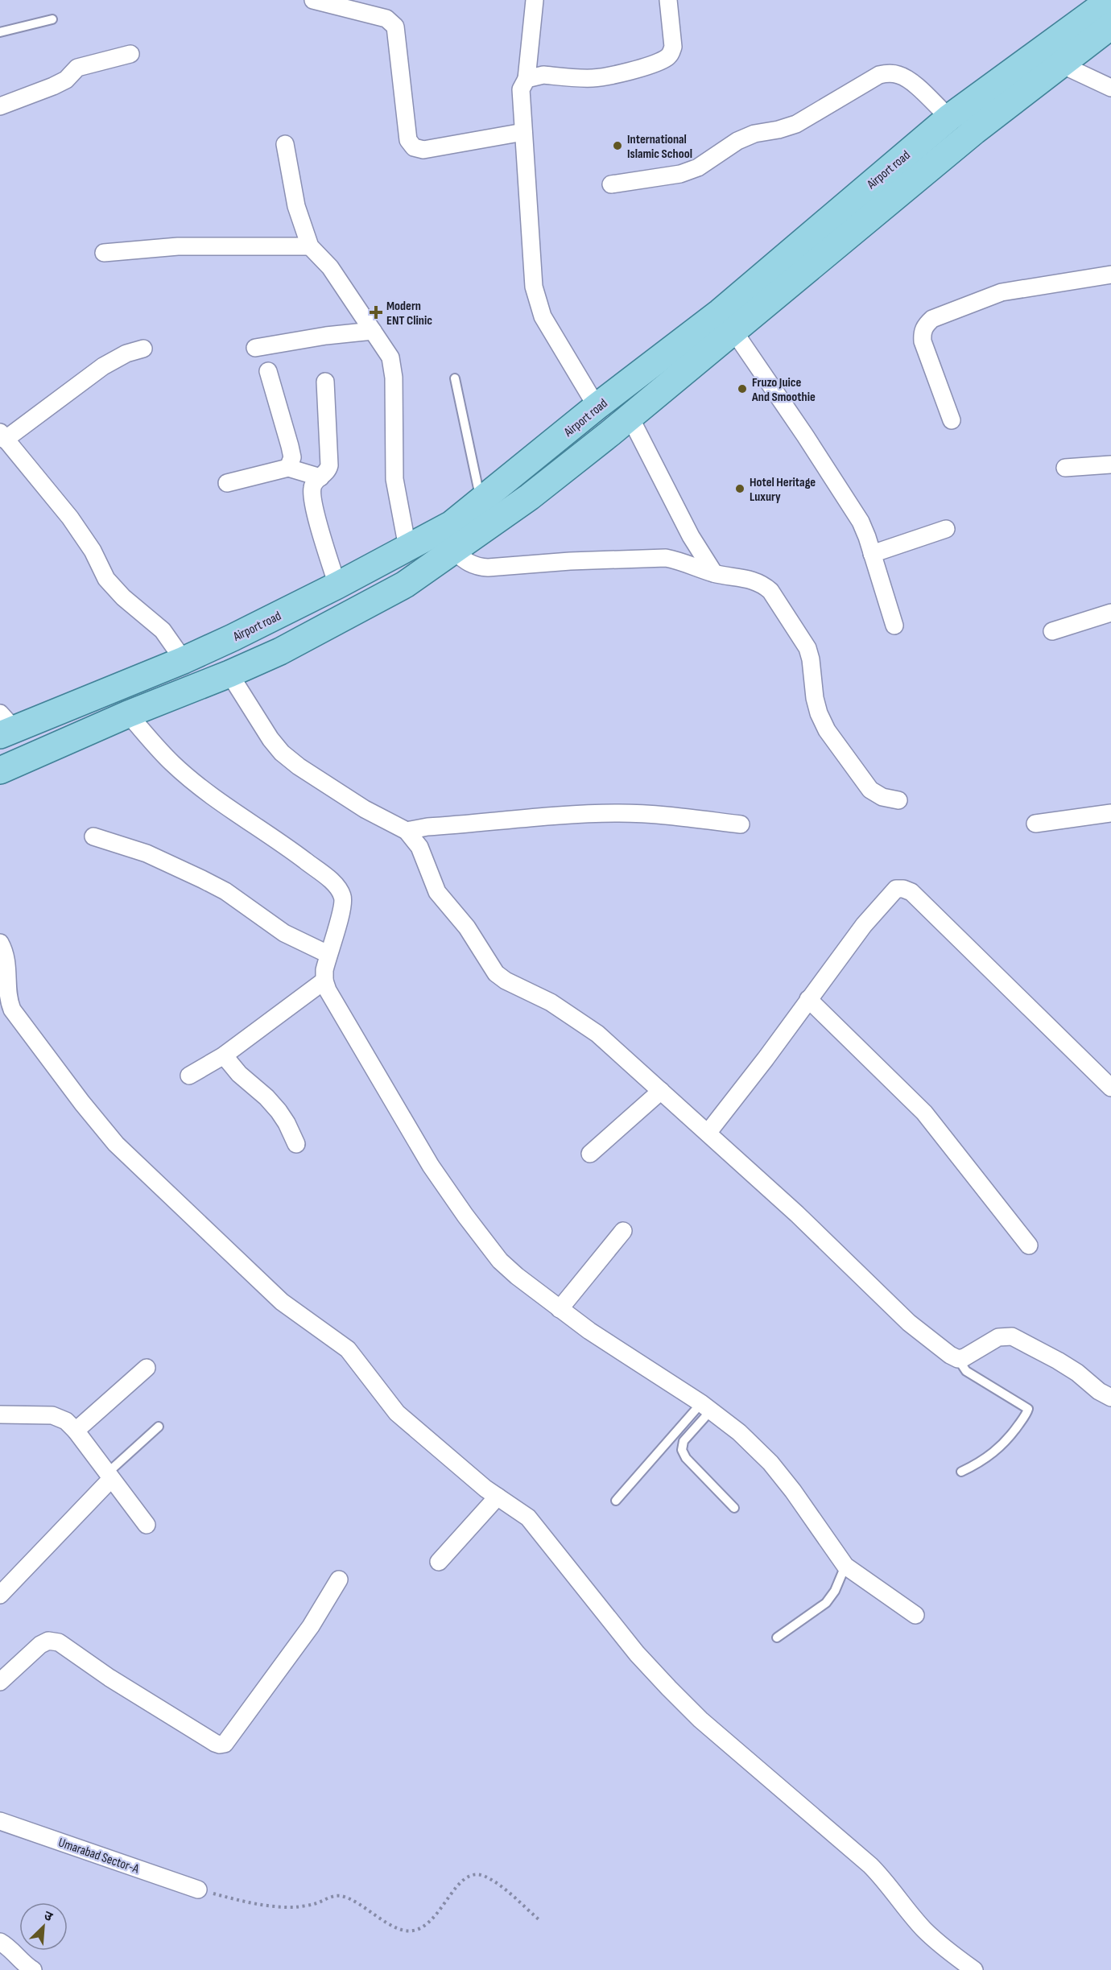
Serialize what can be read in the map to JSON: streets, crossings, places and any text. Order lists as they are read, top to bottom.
{
  "streets": {
    "main road": ["Airport road"],
    "street": ["Umarabad Sector-A"]
  },
  "places": {
    "other": ["International Islamic School", "Fruzo Juice And Smoothie", "Hotel Heritage Luxury"],
    "health": ["Modern ENT Clinic"]
  },
  "north": "top right"
}
